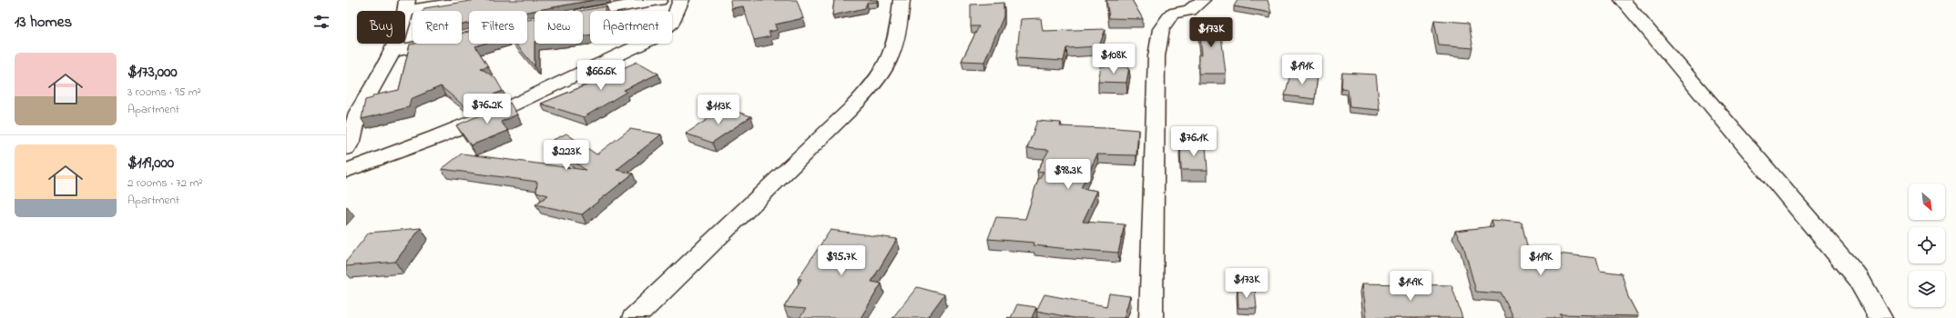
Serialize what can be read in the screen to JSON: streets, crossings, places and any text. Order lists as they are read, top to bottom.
{
  "north": "bottom right",
  "page": {
    "heading": "13 homes",
    "chip": [
      "Buy",
      "Rent",
      "Filters",
      "New",
      "Apartment"
    ],
    "price": [
      "$173K",
      "$108K",
      "$191K",
      "$66.6K",
      "$76.2K",
      "$113K",
      "$76.1K",
      "$223K",
      "$98.3K",
      "$95.7K",
      "$119K",
      "$173K",
      "$149K"
    ],
    "list": [
      {
        "name": "$173,000",
        "note": "3 rooms · 95 m² · Apartment"
      },
      {
        "name": "$119,000",
        "note": "2 rooms · 72 m² · Apartment"
      }
    ]
  }
}
